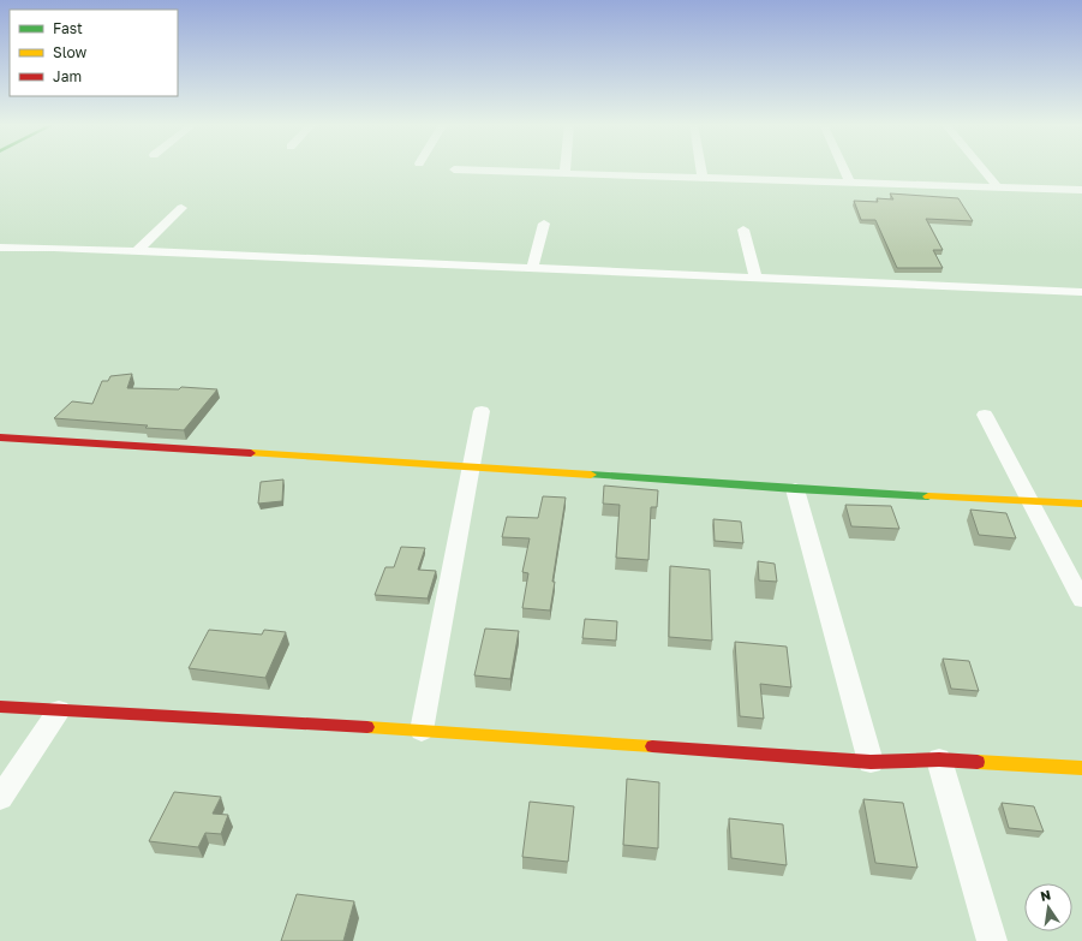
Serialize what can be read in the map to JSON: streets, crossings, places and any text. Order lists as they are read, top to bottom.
{
  "legend": ["Fast", "Slow", "Jam"],
  "north": "top"
}
